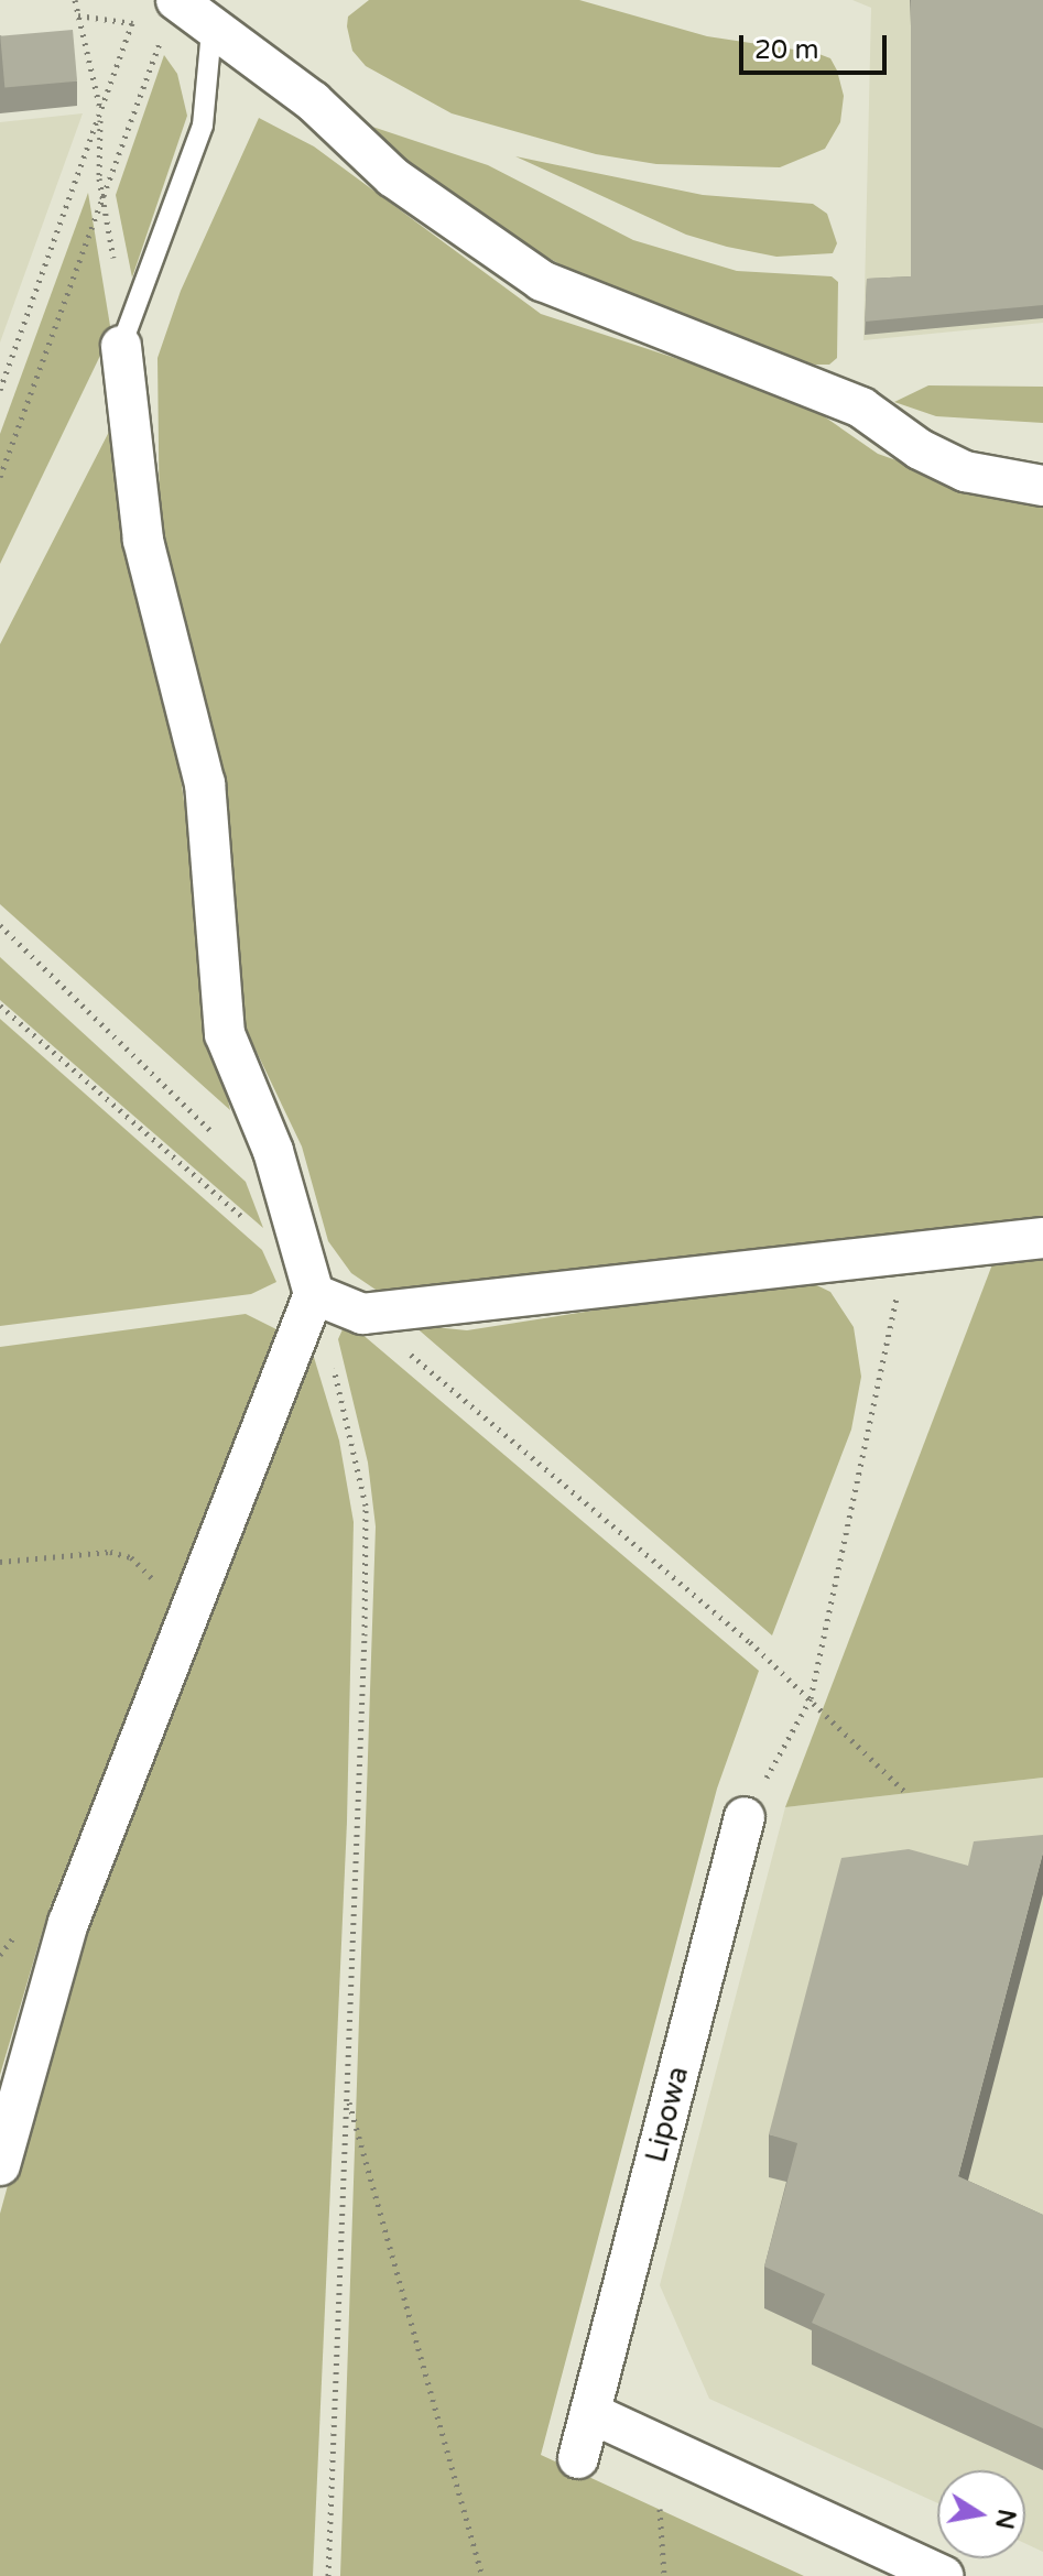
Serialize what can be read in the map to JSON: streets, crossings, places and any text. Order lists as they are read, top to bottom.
{
  "streets": {
    "street": ["Lipowa"]
  },
  "scale_bar": "20 m",
  "north": "right"
}
